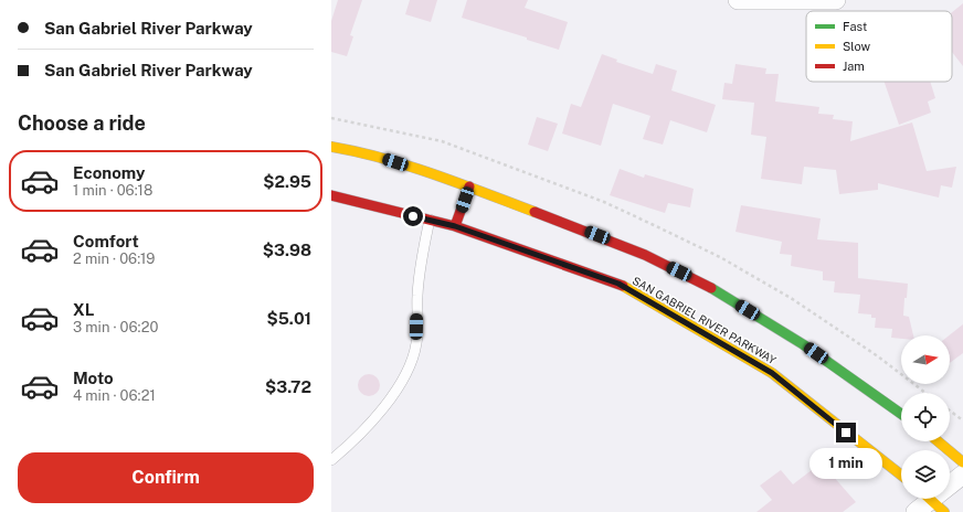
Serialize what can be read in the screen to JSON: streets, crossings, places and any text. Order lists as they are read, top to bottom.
{
  "streets": {
    "main road": ["SAN GABRIEL RIVER PARKWAY"]
  },
  "legend": ["Fast", "Slow", "Jam"],
  "north": "right",
  "page": {
    "banner": ["San Gabriel River Parkway", "San Gabriel River Parkway"],
    "heading": "Choose a ride",
    "list": [
      {
        "name": "Economy",
        "note": "1 min · 06:18",
        "value": "$2.95"
      },
      {
        "name": "Comfort",
        "note": "2 min · 06:19",
        "value": "$3.98"
      },
      {
        "name": "XL",
        "note": "3 min · 06:20",
        "value": "$5.01"
      },
      {
        "name": "Moto",
        "note": "4 min · 06:21",
        "value": "$3.72"
      }
    ],
    "buttons": "Confirm",
    "bubble": "1 min"
  }
}
